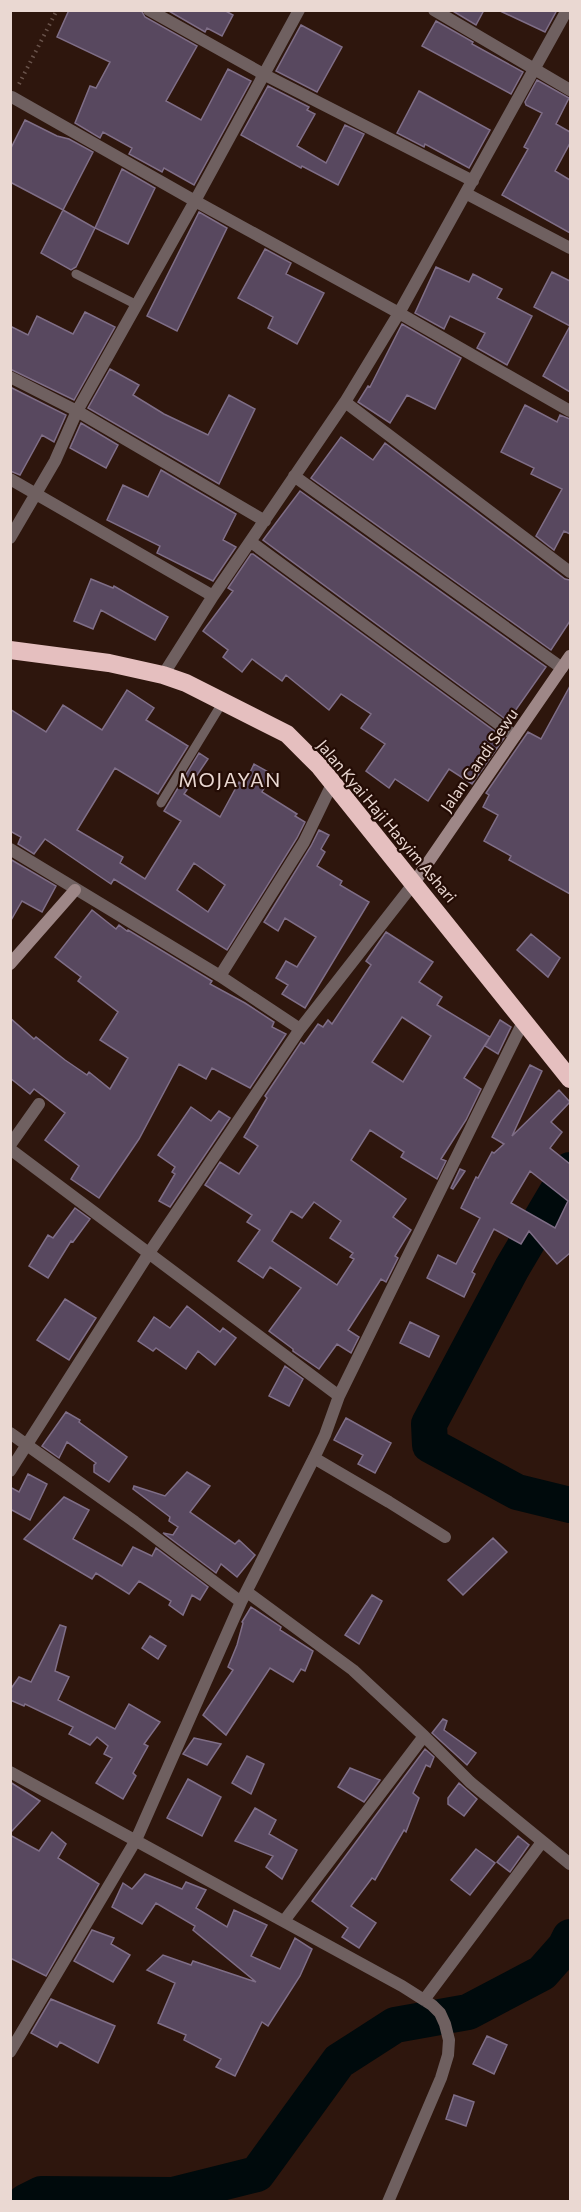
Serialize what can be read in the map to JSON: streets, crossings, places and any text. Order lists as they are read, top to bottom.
{
  "streets": {
    "highway": ["Jalan Kyai Haji Hasyim Ashari"],
    "street": ["Jalan Candi Sewu"]
  },
  "crossings": [
    ["Jalan Candi Sewu", "Jalan Kyai Haji Hasyim Ashari"]
  ],
  "districts": ["MOJAYAN"]
}
